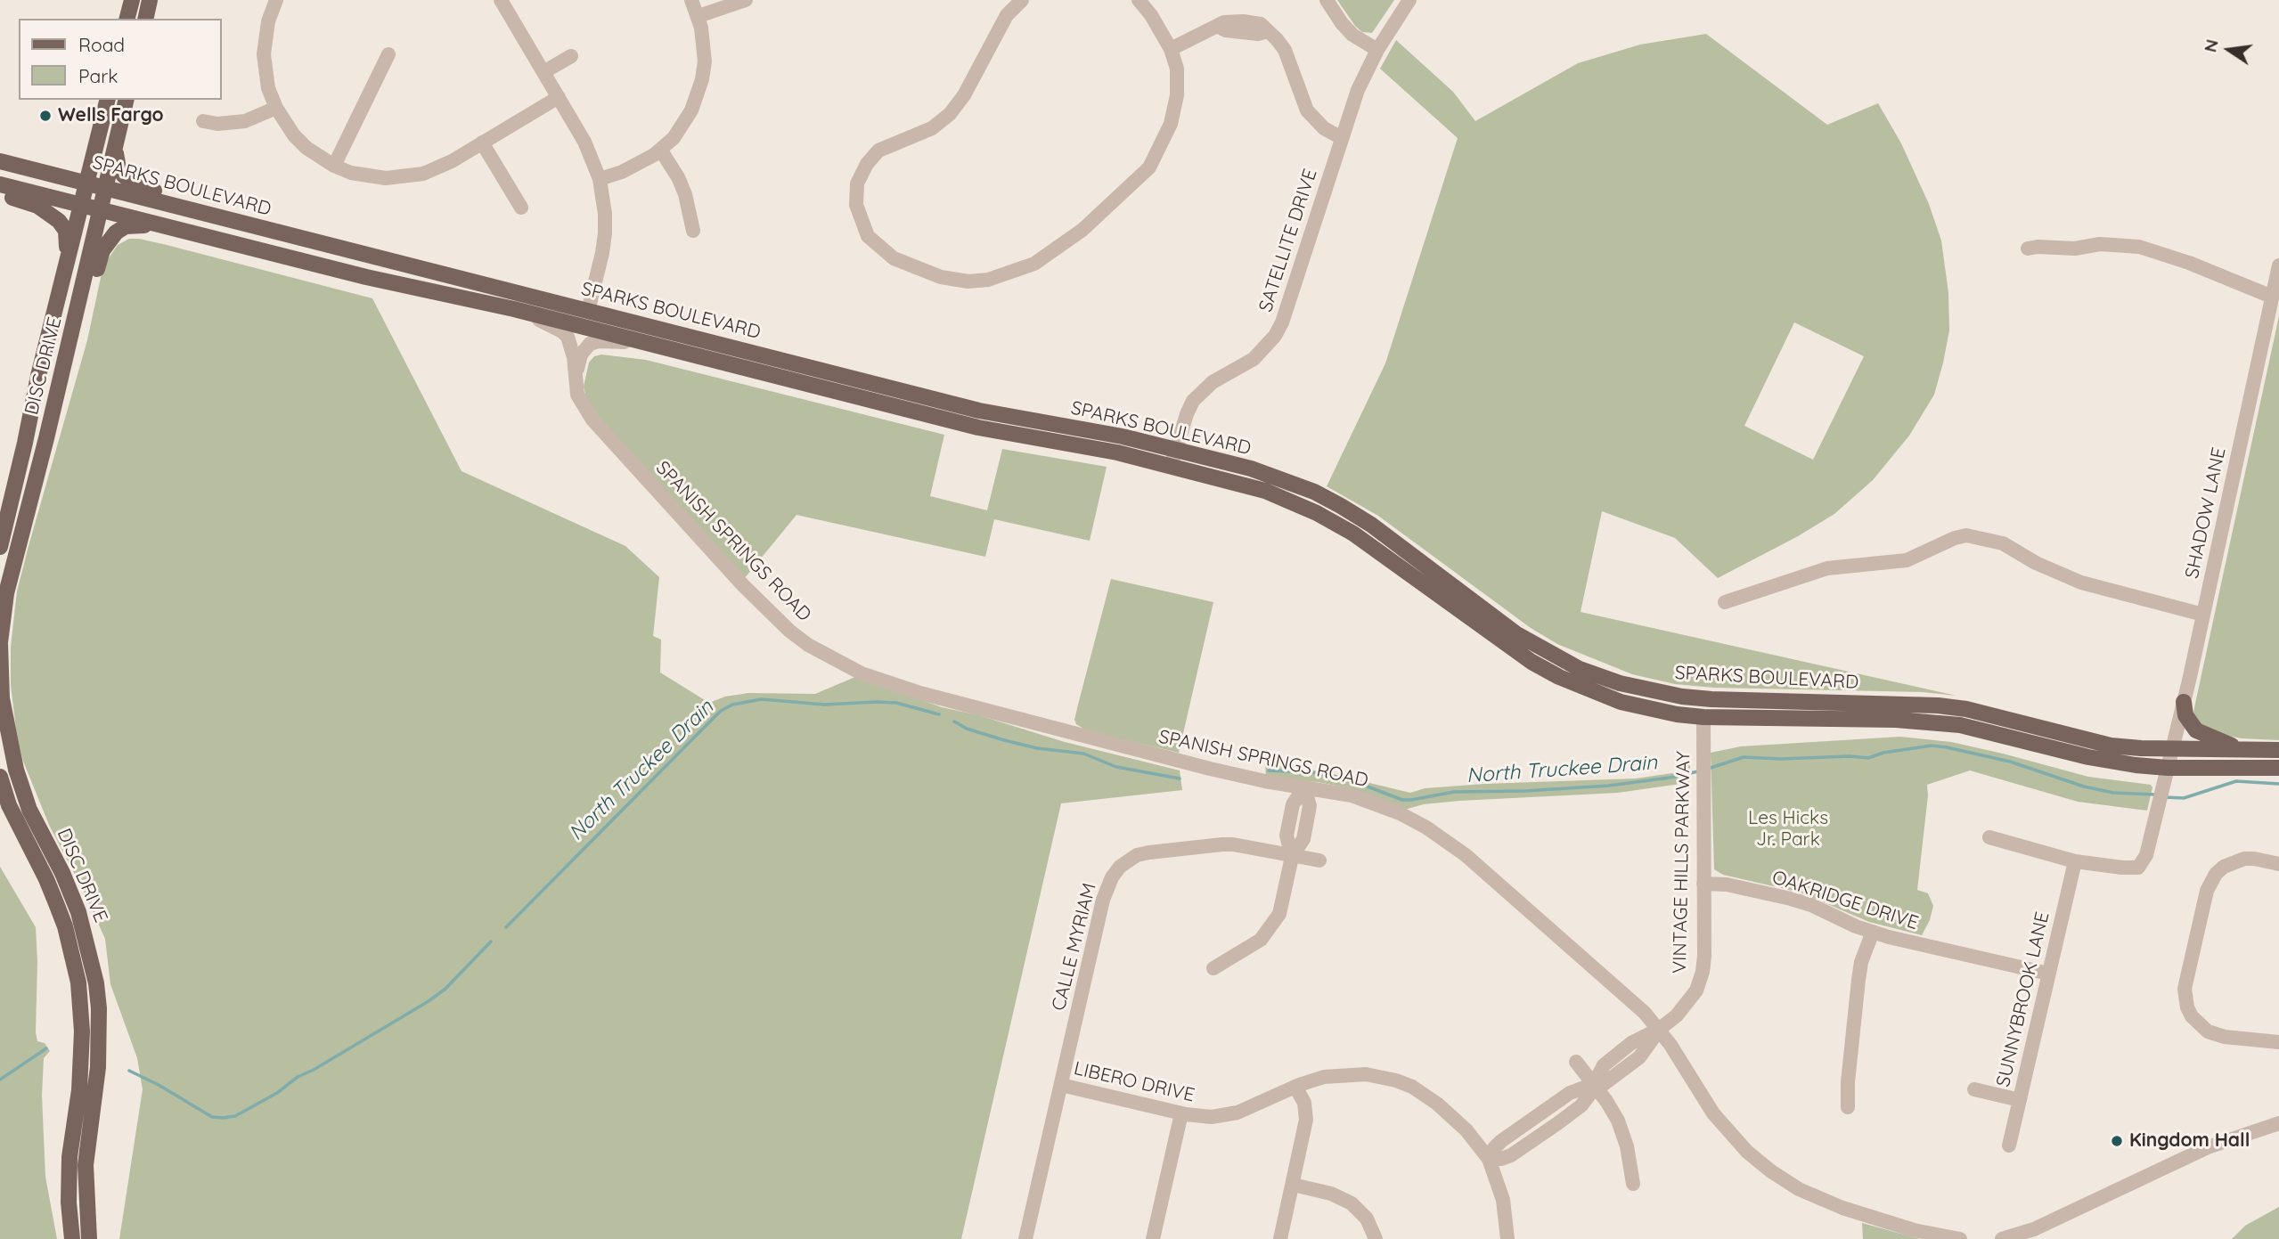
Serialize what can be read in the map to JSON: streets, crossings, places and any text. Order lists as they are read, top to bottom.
{
  "streets": {
    "main road": ["SPARKS BOULEVARD", "DISC DRIVE"],
    "street": [
      "SATELLITE DRIVE",
      "SHADOW LANE",
      "SPANISH SPRINGS ROAD",
      "VINTAGE HILLS PARKWAY",
      "OAKRIDGE DRIVE",
      "CALLE MYRIAM",
      "SUNNYBROOK LANE",
      "LIBERO DRIVE"
    ]
  },
  "crossings": [
    ["SPARKS BOULEVARD", "SATELLITE DRIVE"],
    ["SPARKS BOULEVARD", "DISC DRIVE"],
    ["SPARKS BOULEVARD", "SHADOW LANE"],
    ["SPARKS BOULEVARD", "SPANISH SPRINGS ROAD"],
    ["SPARKS BOULEVARD", "VINTAGE HILLS PARKWAY"],
    ["SHADOW LANE", "SUNNYBROOK LANE"],
    ["SPANISH SPRINGS ROAD", "VINTAGE HILLS PARKWAY"],
    ["VINTAGE HILLS PARKWAY", "OAKRIDGE DRIVE"],
    ["VINTAGE HILLS PARKWAY", "LIBERO DRIVE"],
    ["OAKRIDGE DRIVE", "SUNNYBROOK LANE"],
    ["CALLE MYRIAM", "LIBERO DRIVE"]
  ],
  "water": ["North Truckee Drain"],
  "parks": ["Les Hicks Jr. Park"],
  "places": ["Wells Fargo", "Kingdom Hall"],
  "legend": ["Road", "Park"],
  "north": "left"
}
